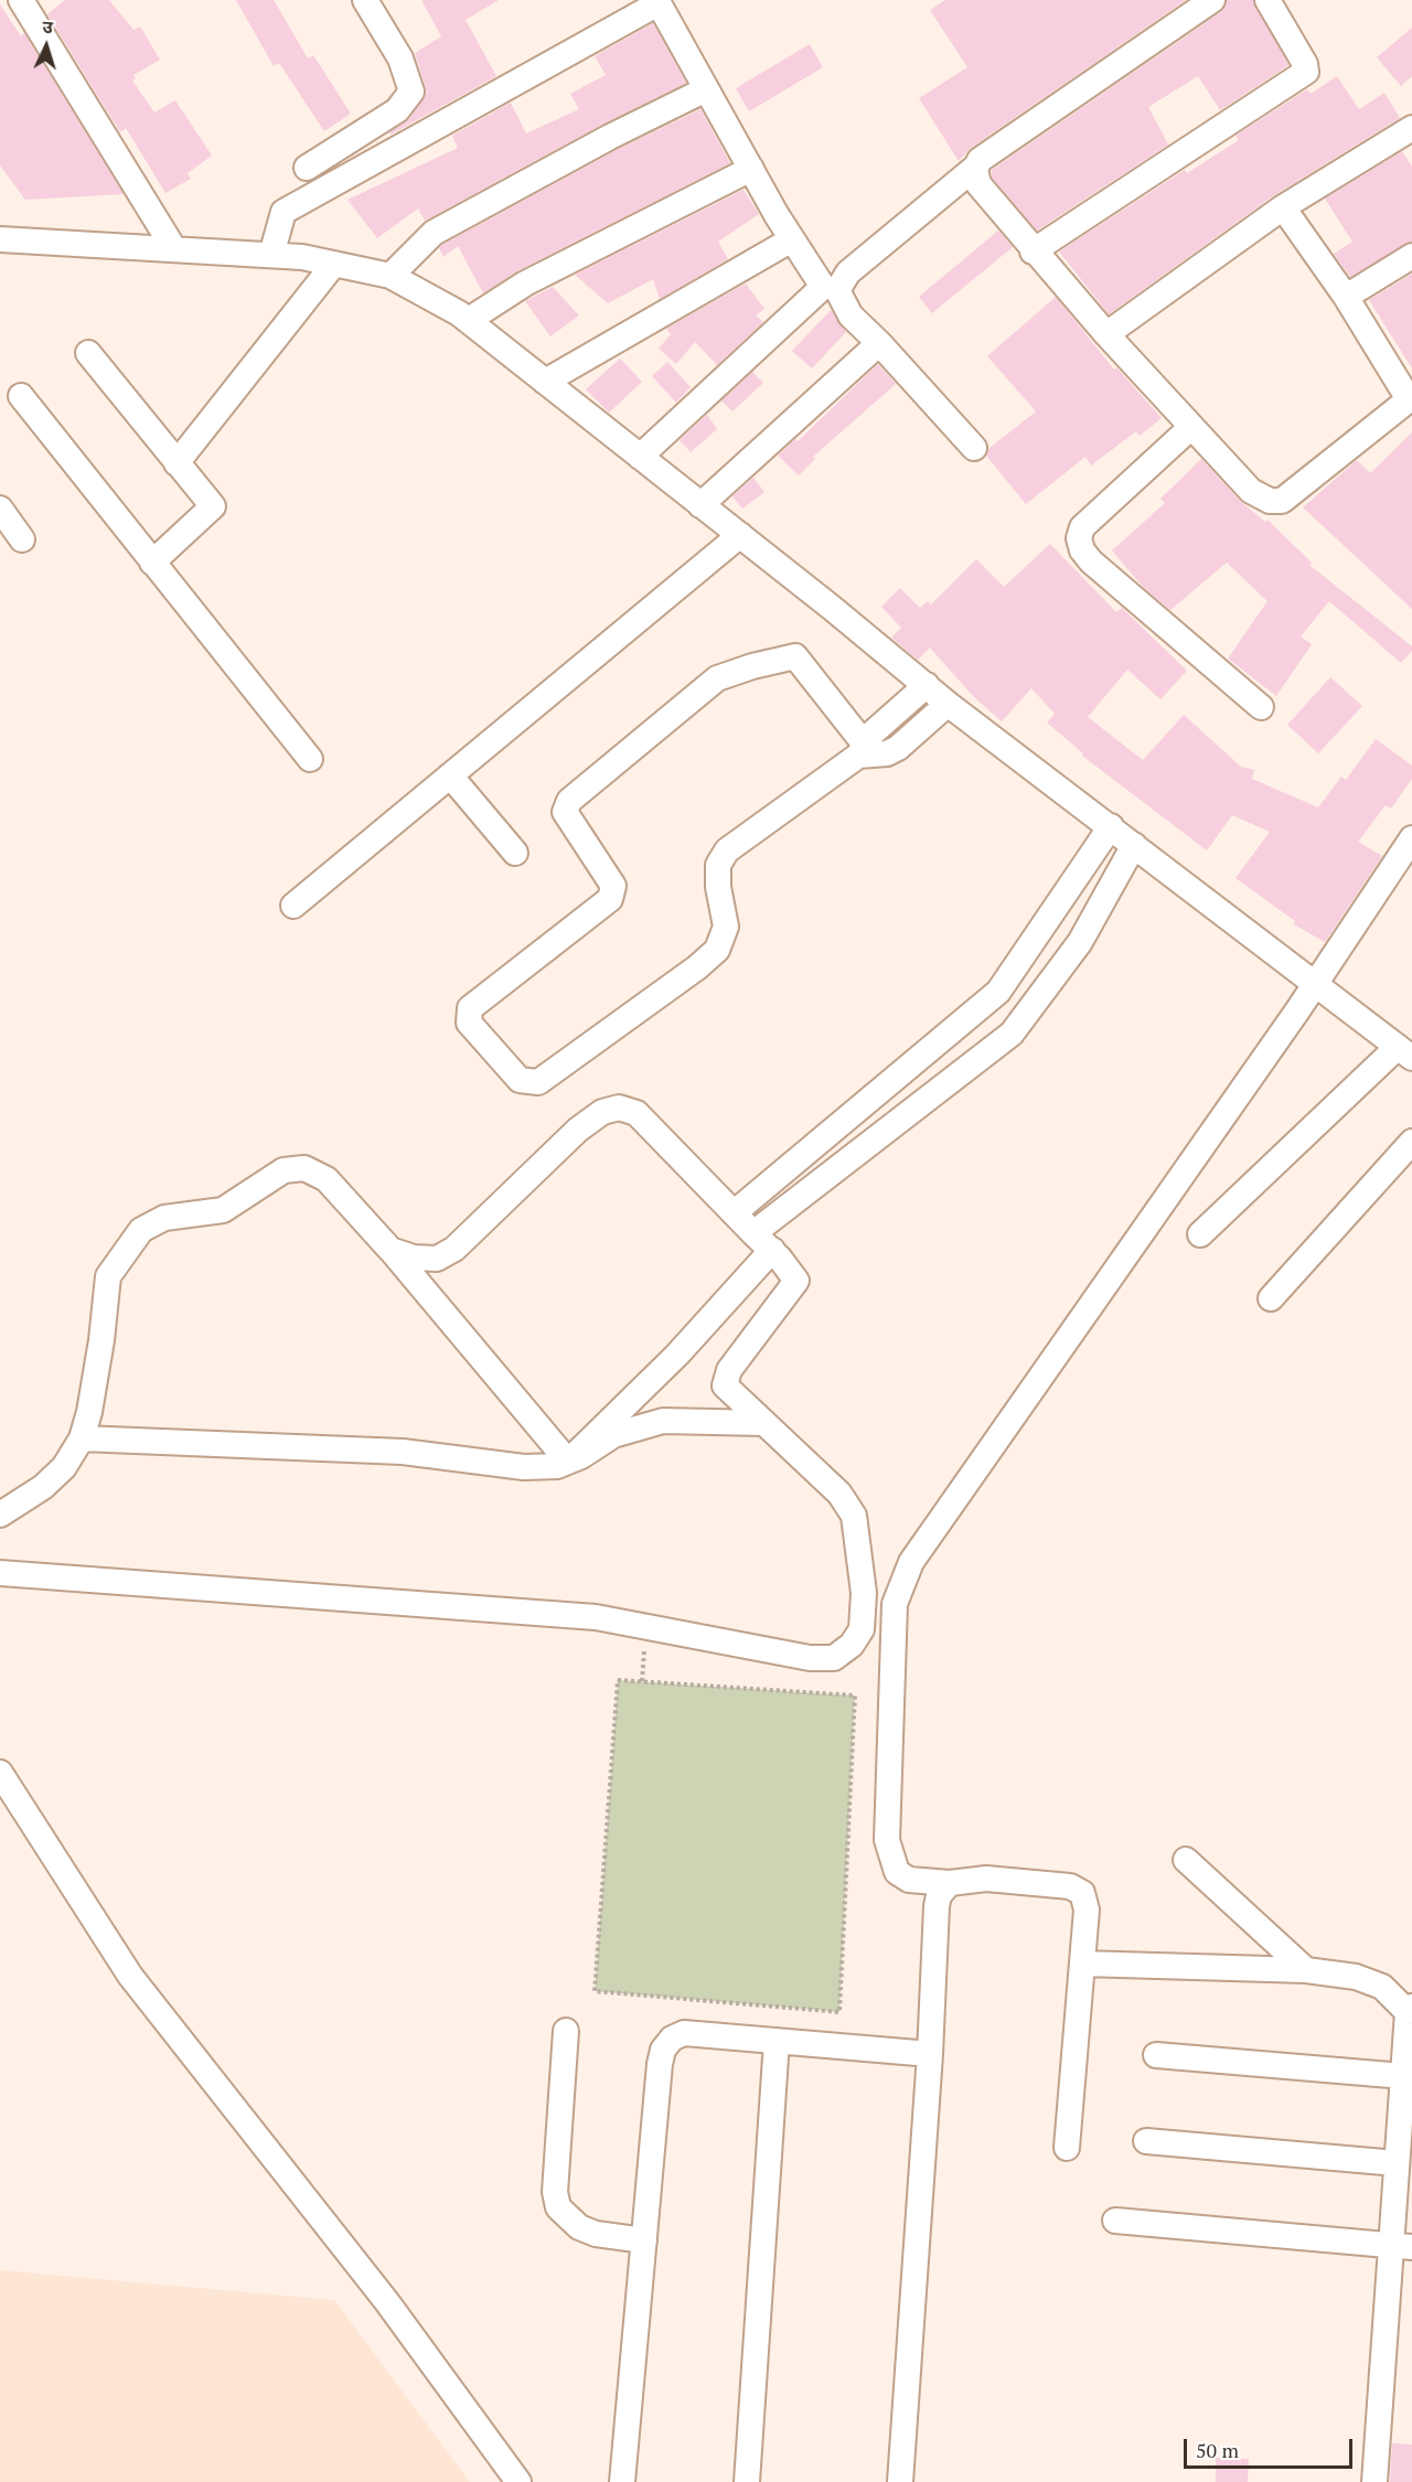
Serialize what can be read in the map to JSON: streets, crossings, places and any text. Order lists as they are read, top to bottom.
{
  "scale_bar": "50 m",
  "north": "top"
}
